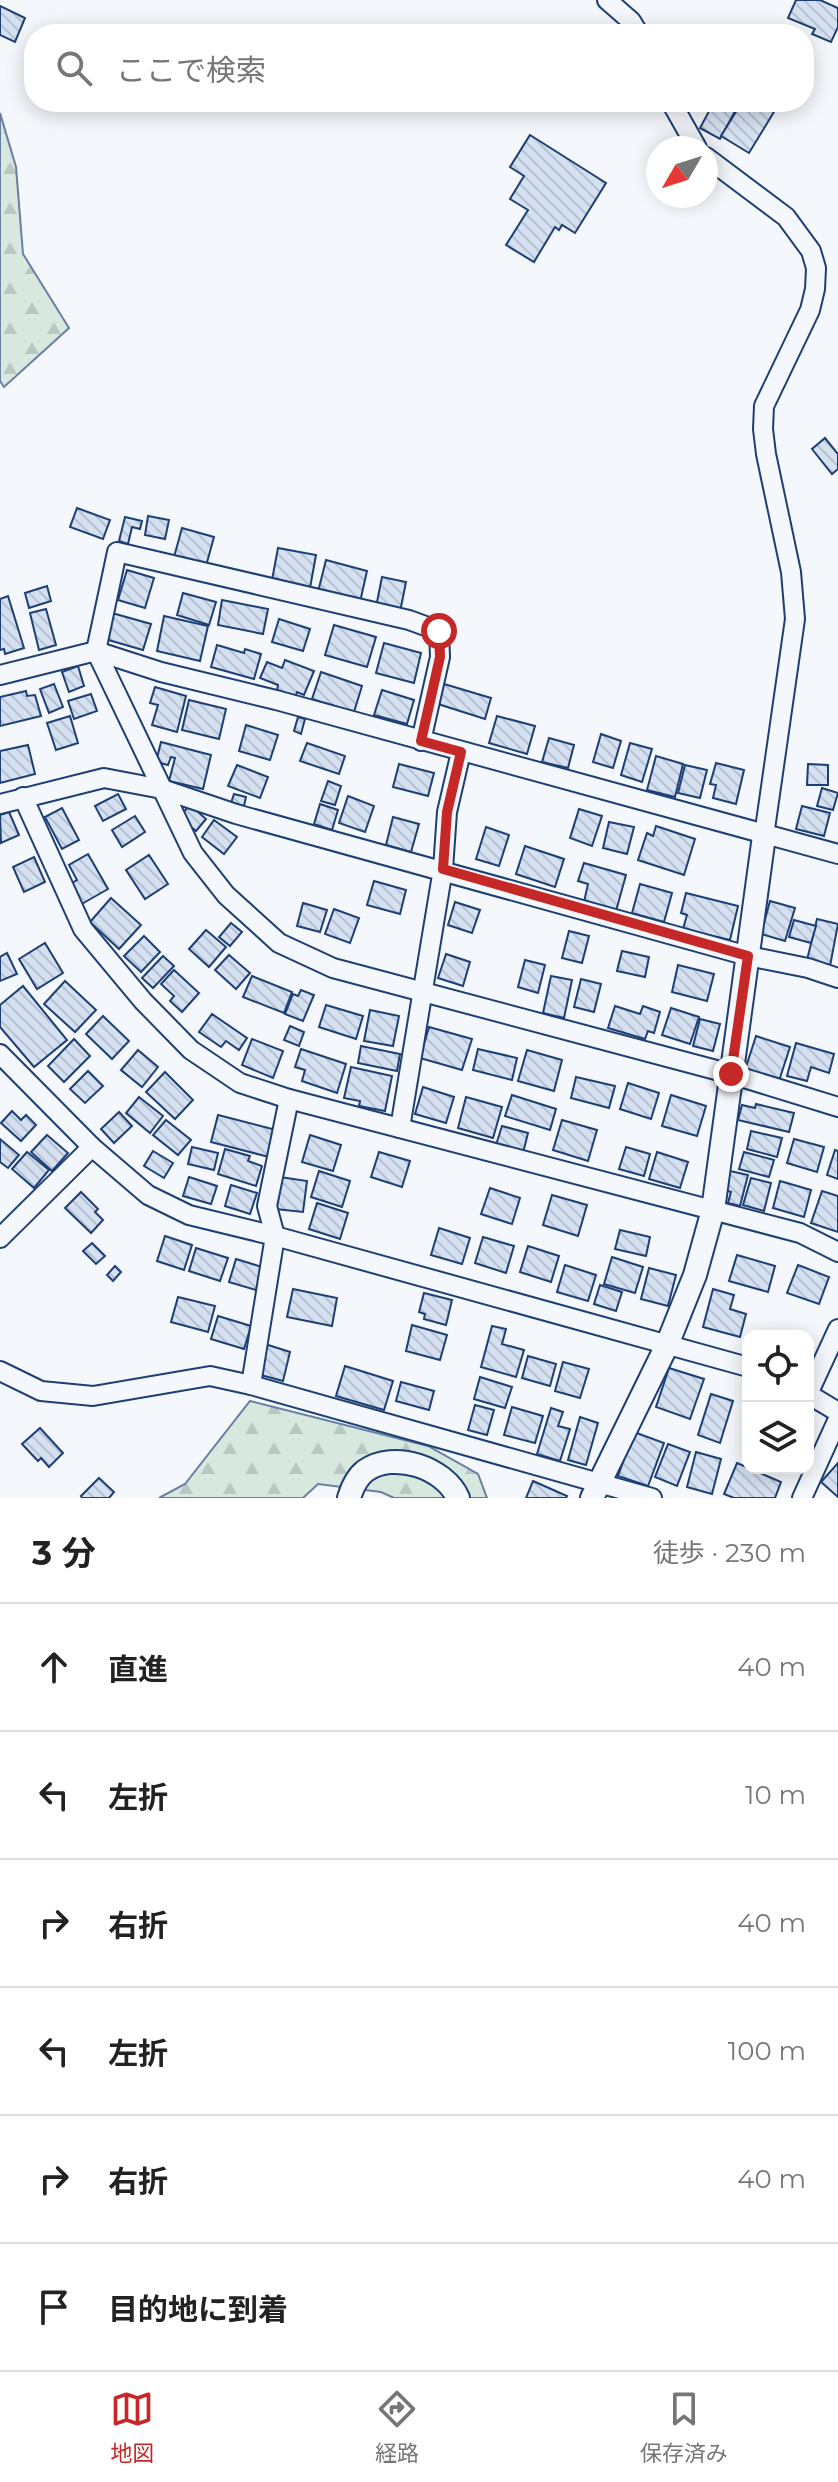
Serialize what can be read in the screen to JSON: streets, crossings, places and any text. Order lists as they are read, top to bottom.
{
  "north": "bottom left",
  "page": {
    "search": "ここで検索",
    "heading": ["3 分", "徒歩 · 230 m"],
    "list": [
      ["直進", "40 m"],
      ["左折", "10 m"],
      ["右折", "40 m"],
      ["左折", "100 m"],
      ["右折", "40 m"],
      "目的地に到着"
    ],
    "nav": ["地図", "経路", "保存済み"]
  }
}
